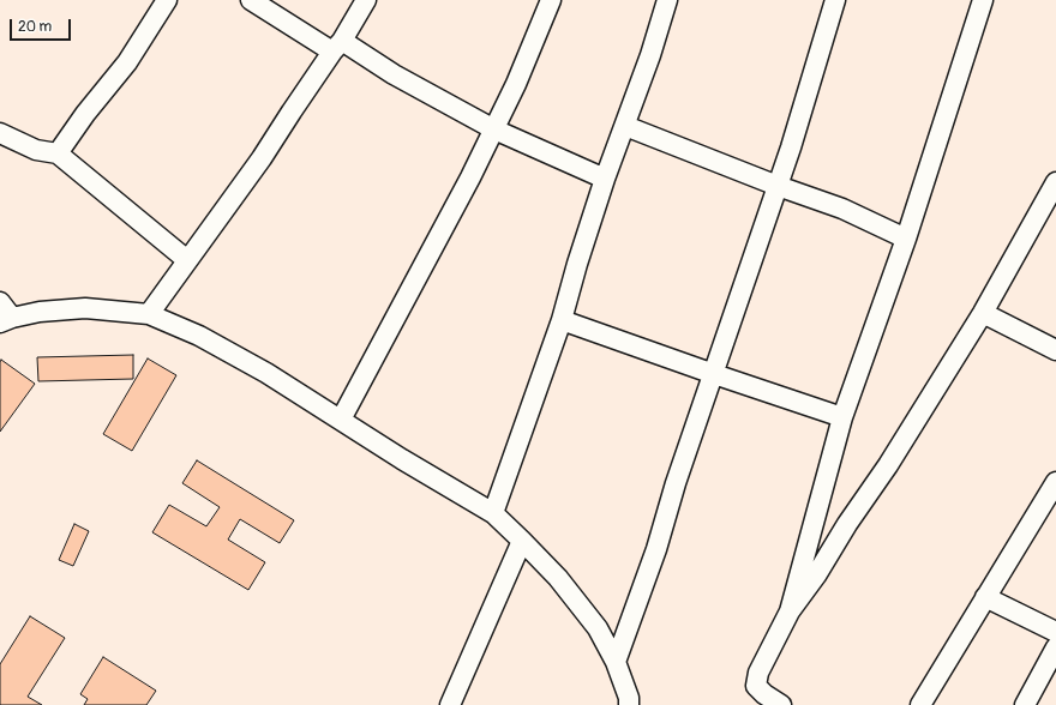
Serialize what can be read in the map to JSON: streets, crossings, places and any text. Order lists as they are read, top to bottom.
{
  "scale_bar": "20 m"
}
